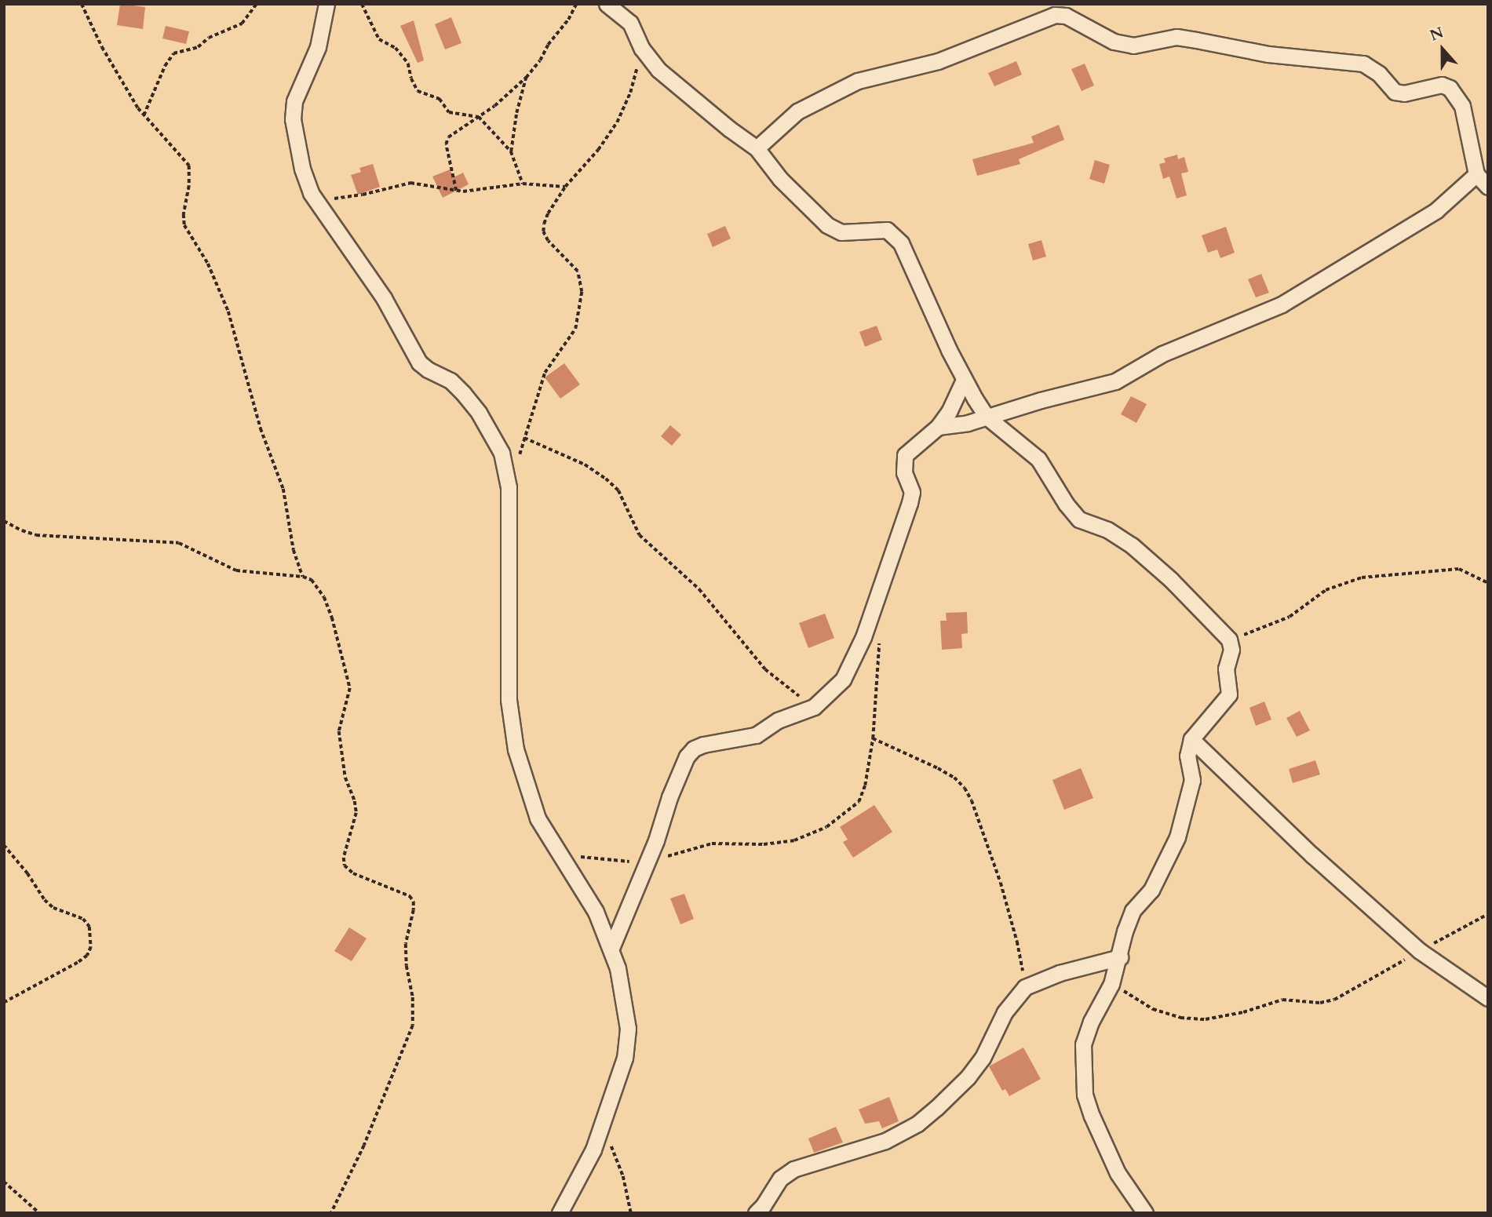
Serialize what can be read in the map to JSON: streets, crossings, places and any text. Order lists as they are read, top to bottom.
{
  "north": "top"
}
